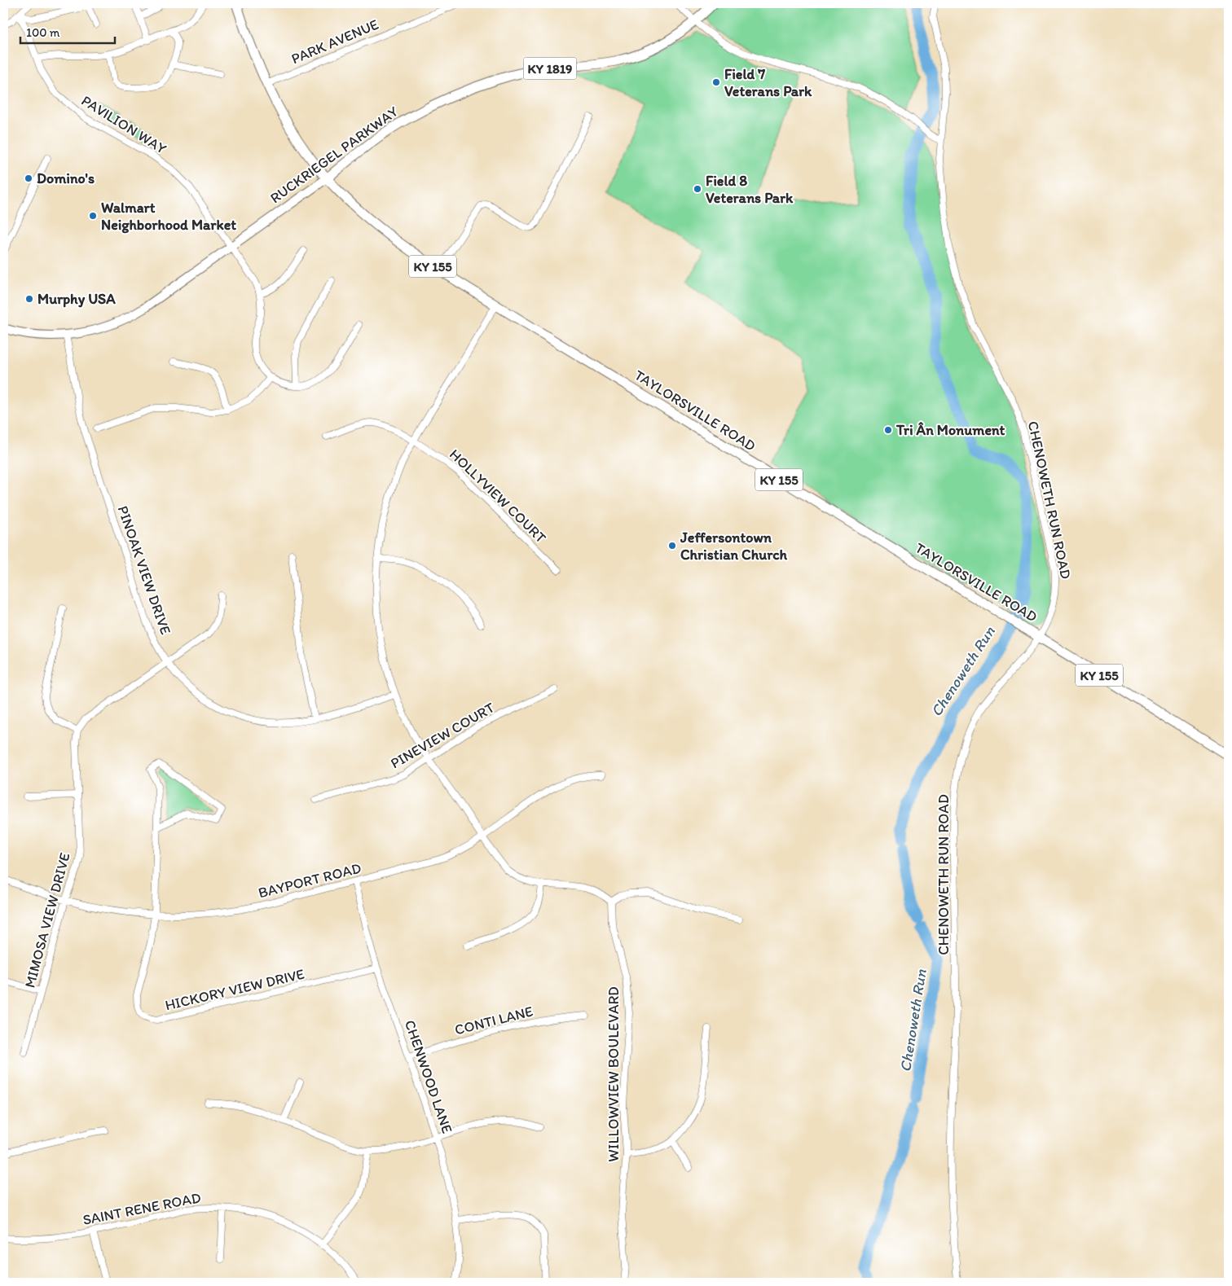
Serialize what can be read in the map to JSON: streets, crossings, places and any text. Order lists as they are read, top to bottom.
{
  "streets": {
    "main road": [
      "KY 1819",
      "RUCKRIEGEL PARKWAY",
      "KY 155",
      "TAYLORSVILLE ROAD"
    ],
    "street": [
      "PARK AVENUE",
      "PAVILION WAY",
      "HOLLYVIEW COURT",
      "CHENOWETH RUN ROAD",
      "PINOAK VIEW DRIVE",
      "PINEVIEW COURT",
      "BAYPORT ROAD",
      "MIMOSA VIEW DRIVE",
      "HICKORY VIEW DRIVE",
      "CONTI LANE",
      "WILLOWVIEW BOULEVARD",
      "CHENWOOD LANE",
      "SAINT RENE ROAD"
    ]
  },
  "crossings": [
    ["PARK AVENUE", "TAYLORSVILLE ROAD"],
    ["PAVILION WAY", "RUCKRIEGEL PARKWAY"],
    ["RUCKRIEGEL PARKWAY", "TAYLORSVILLE ROAD"],
    ["RUCKRIEGEL PARKWAY", "PINOAK VIEW DRIVE"],
    ["TAYLORSVILLE ROAD", "CHENOWETH RUN ROAD"],
    ["BAYPORT ROAD", "MIMOSA VIEW DRIVE"],
    ["BAYPORT ROAD", "HICKORY VIEW DRIVE"],
    ["BAYPORT ROAD", "CHENWOOD LANE"],
    ["HICKORY VIEW DRIVE", "CHENWOOD LANE"],
    ["CONTI LANE", "CHENWOOD LANE"]
  ],
  "water": ["Chenoweth Run"],
  "places": [
    "Field 7 Veterans Park",
    "Domino's",
    "Field 8 Veterans Park",
    "Walmart Neighborhood Market",
    "Murphy USA",
    "Tri Ân Monument",
    "Jeffersontown Christian Church"
  ],
  "scale_bar": "100 m"
}
